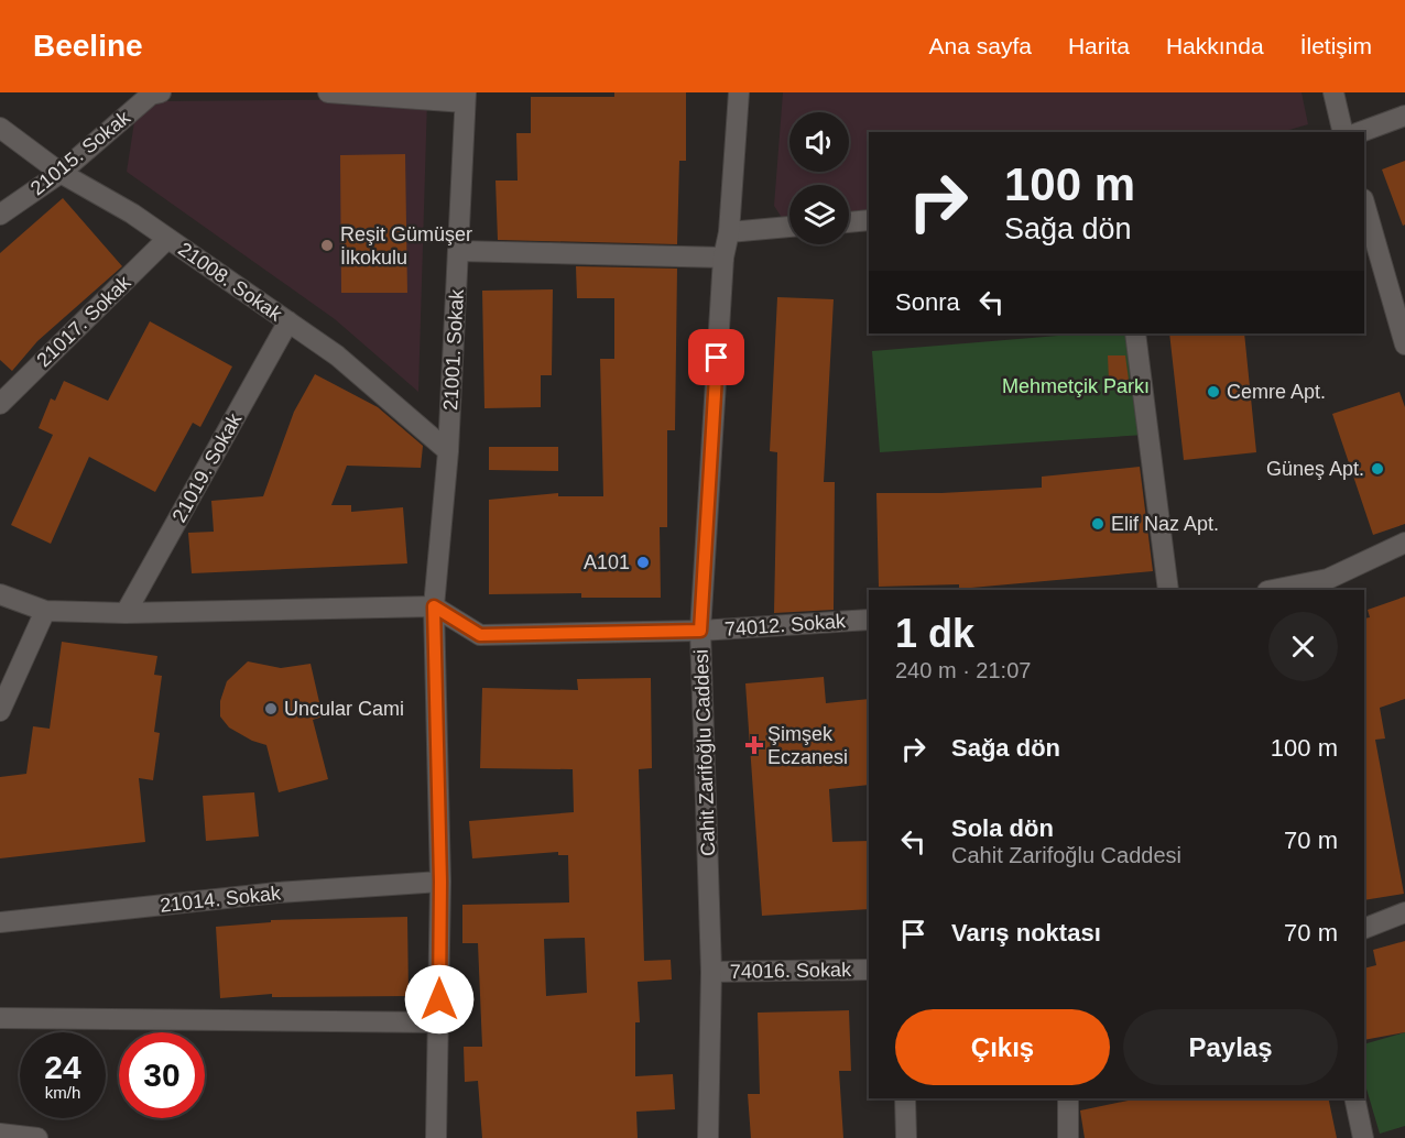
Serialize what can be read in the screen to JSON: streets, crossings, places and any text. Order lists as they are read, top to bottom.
{
  "streets": {
    "street": [
      "21015. Sokak",
      "21008. Sokak",
      "21017. Sokak",
      "21001. Sokak",
      "21019. Sokak",
      "74012. Sokak",
      "Cahit Zarifoğlu Caddesi",
      "21014. Sokak",
      "74016. Sokak"
    ]
  },
  "crossings": [
    ["21015. Sokak", "21008. Sokak"],
    ["21008. Sokak", "21017. Sokak"],
    ["21008. Sokak", "21001. Sokak"],
    ["21008. Sokak", "21019. Sokak"],
    ["21001. Sokak", "74012. Sokak"],
    ["21001. Sokak", "21014. Sokak"],
    ["74012. Sokak", "Cahit Zarifoğlu Caddesi"],
    ["Cahit Zarifoğlu Caddesi", "74016. Sokak"]
  ],
  "parks": ["Mehmetçik Parkı"],
  "places": {
    "other": [
      "Reşit Gümüşer İlkokulu",
      "Cemre Apt.",
      "Güneş Apt.",
      "Elif Naz Apt.",
      "A101",
      "Uncular Cami"
    ],
    "health": ["Şimşek Eczanesi"]
  },
  "page": {
    "header": "Beeline",
    "nav": [
      "Ana sayfa",
      "Harita",
      "Hakkında",
      "İletişim"
    ],
    "turn": ["100 m", "Sağa dön"],
    "then": "Sonra",
    "heading": ["1 dk", "240 m · 21:07"],
    "list": [
      {
        "name": "Sağa dön",
        "value": "100 m"
      },
      {
        "name": "Sola dön",
        "note": "Cahit Zarifoğlu Caddesi",
        "value": "70 m"
      },
      {
        "name": "Varış noktası",
        "value": "70 m"
      }
    ],
    "buttons": ["Çıkış", "Paylaş"],
    "speed": "24 km/h",
    "limit": "30"
  }
}
